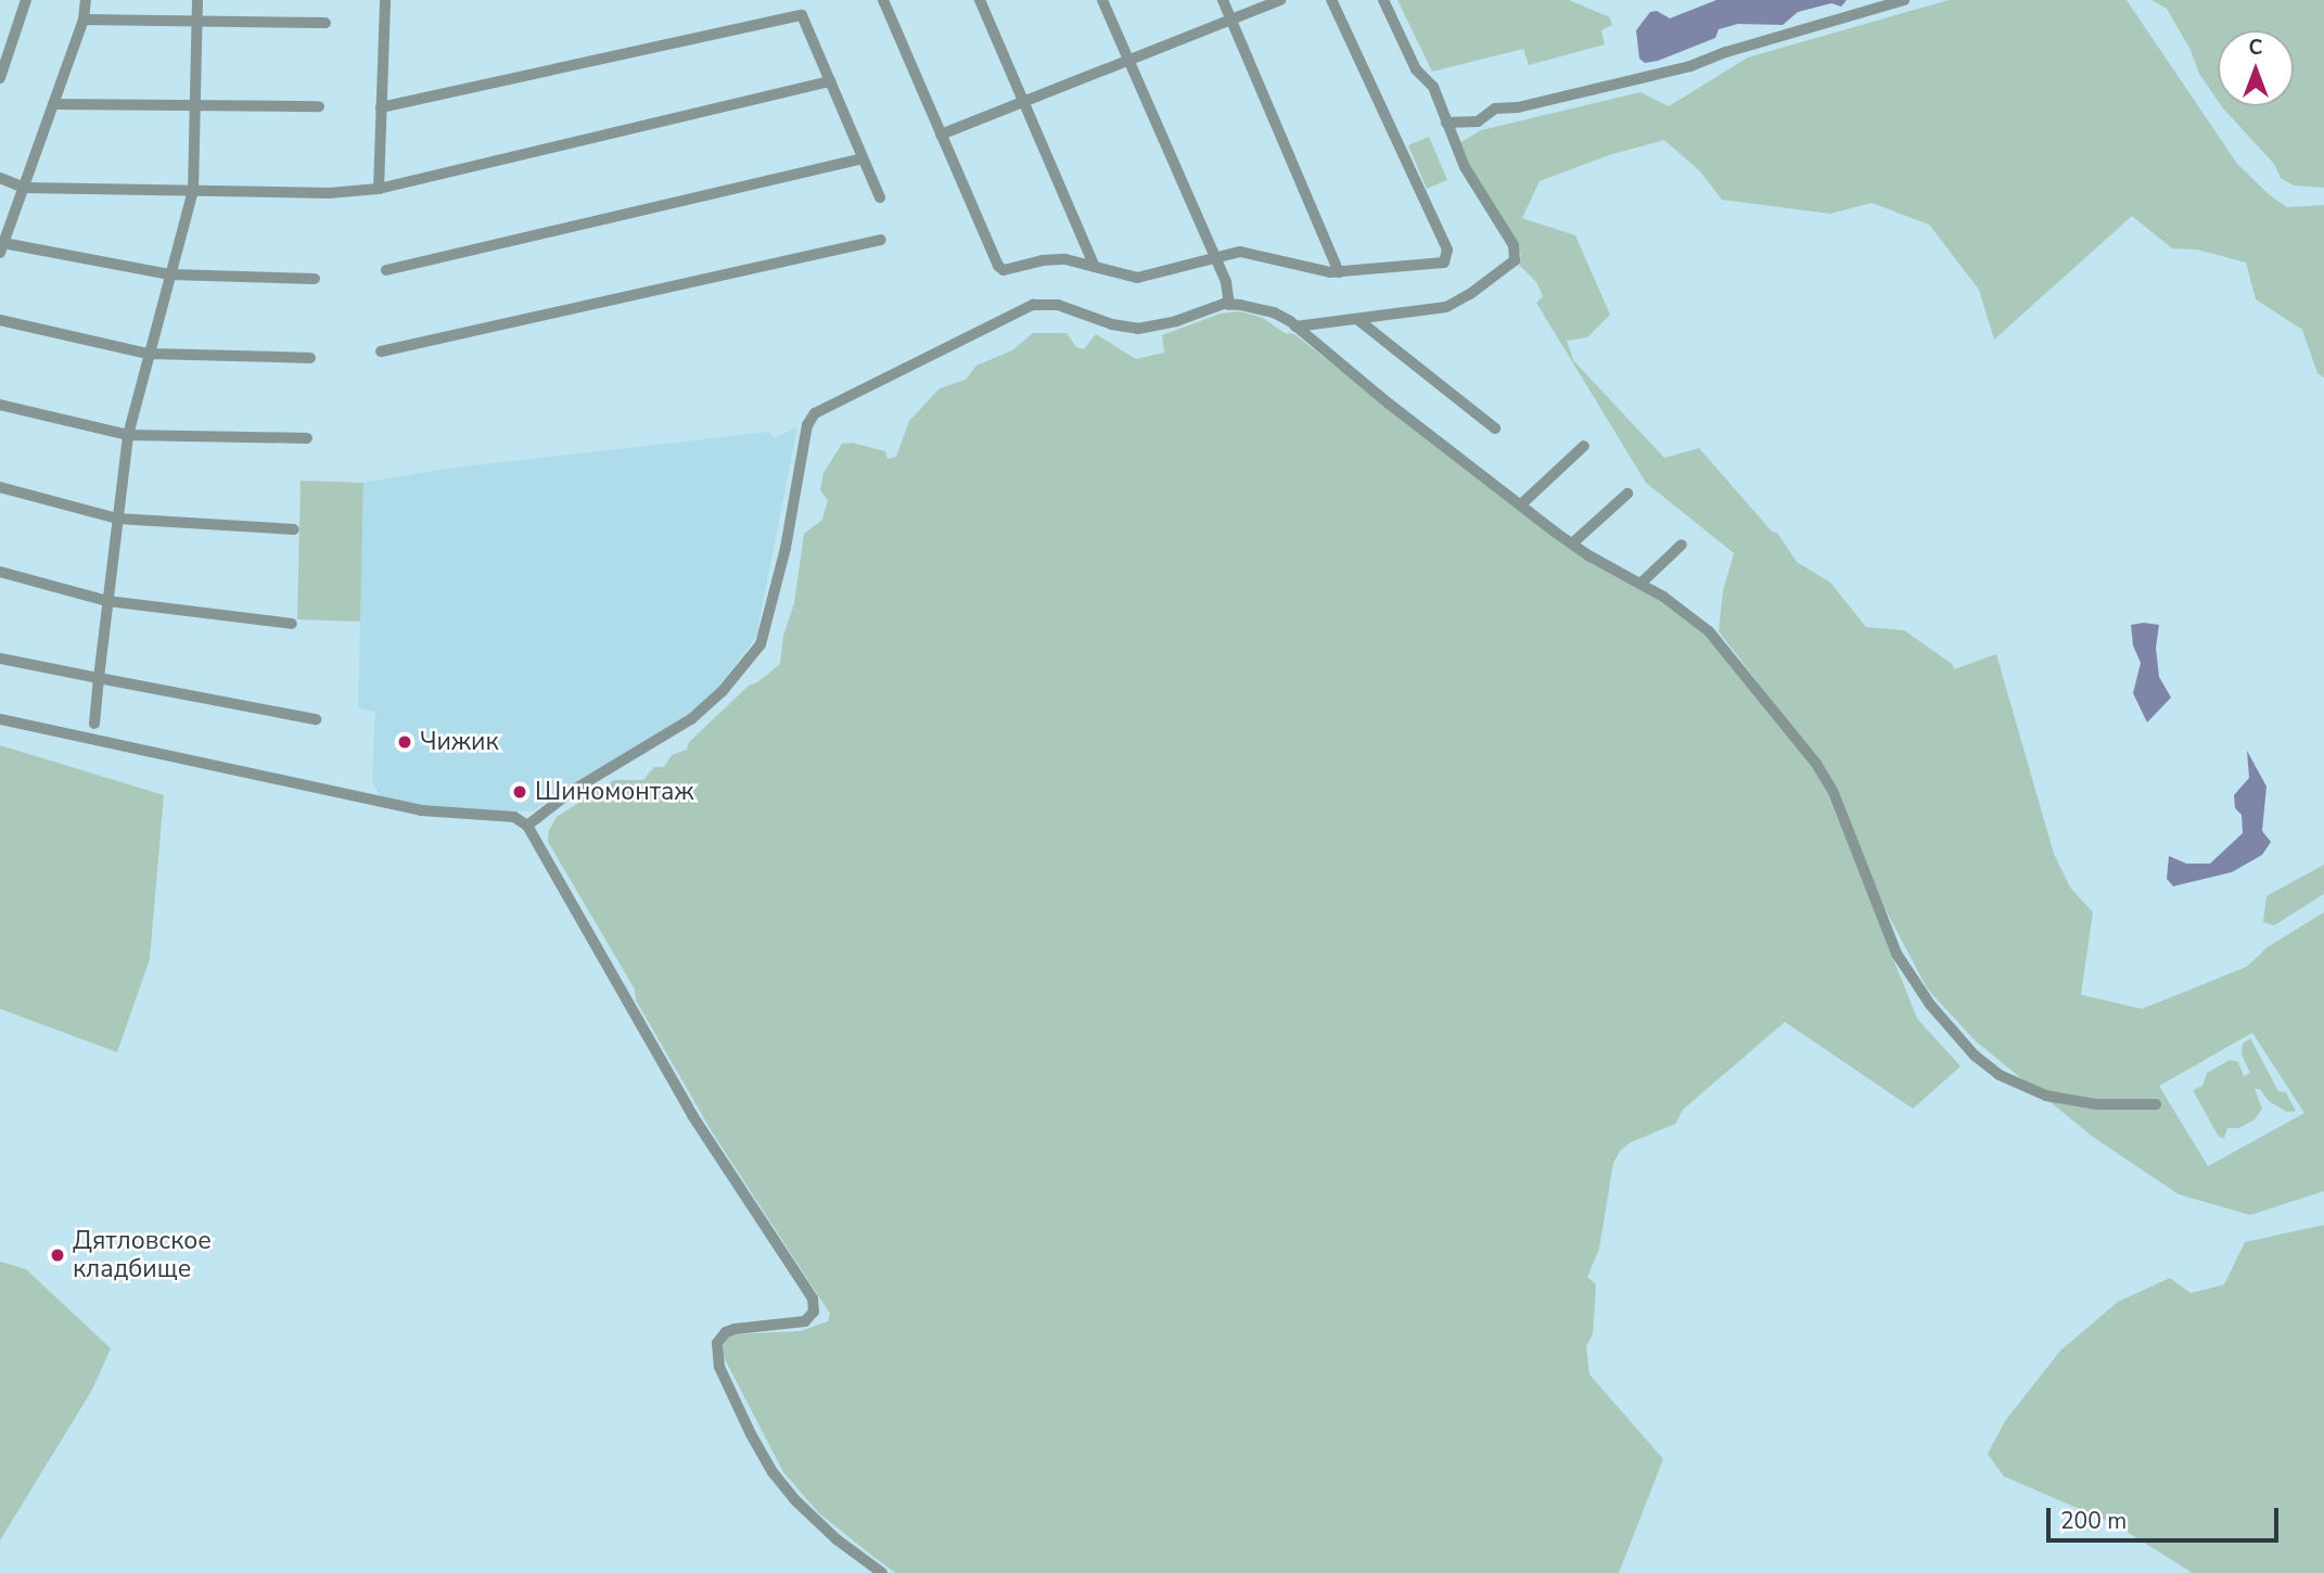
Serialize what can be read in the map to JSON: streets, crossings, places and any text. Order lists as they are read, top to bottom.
{
  "places": ["Чижик", "Шиномонтаж", "Дятловское кладбище"],
  "scale_bar": "200 m",
  "north": "top"
}
